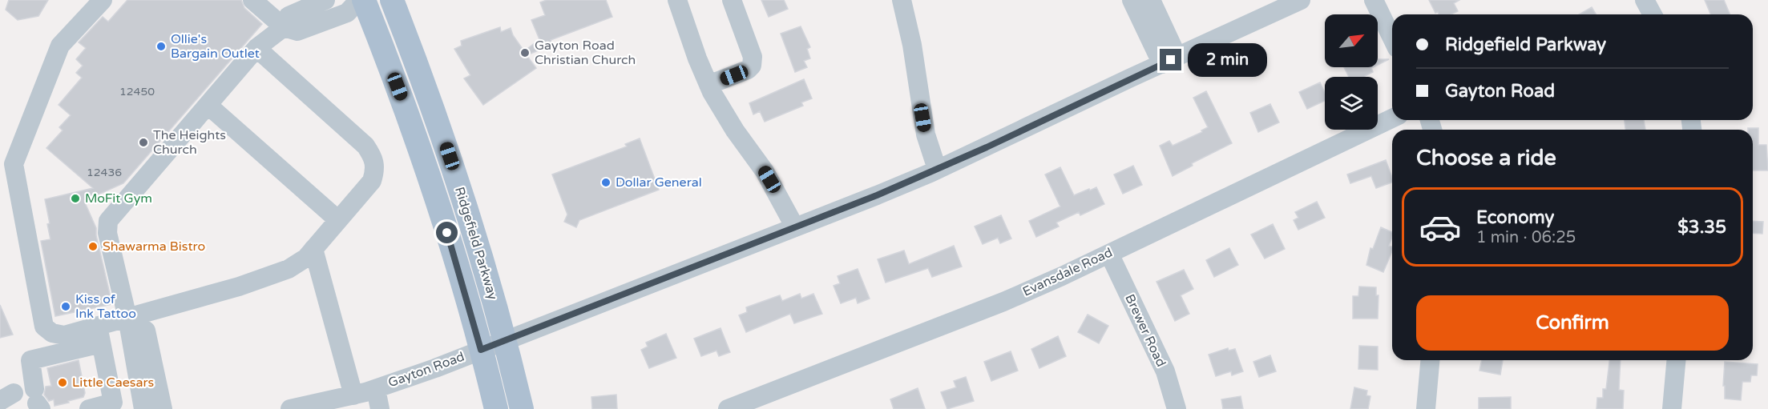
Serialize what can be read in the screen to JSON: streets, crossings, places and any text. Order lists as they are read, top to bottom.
{
  "streets": {
    "main road": ["Ridgefield Parkway"],
    "street": ["Evansdale Road", "Brewer Road", "Gayton Road"]
  },
  "crossings": [
    ["Ridgefield Parkway", "Gayton Road"],
    ["Evansdale Road", "Brewer Road"]
  ],
  "places": [
    "Ollie's Bargain Outlet",
    "Gayton Road Christian Church",
    "The Heights Church",
    "Dollar General",
    "MoFit Gym",
    "Shawarma Bistro",
    "Kiss of Ink Tattoo",
    "Little Caesars"
  ],
  "house_numbers": ["12450", "12436"],
  "north": "top right",
  "page": {
    "banner": ["Ridgefield Parkway", "Gayton Road"],
    "bubble": "2 min",
    "heading": "Choose a ride",
    "list": [
      {
        "name": "Economy",
        "note": "1 min · 06:25",
        "value": "$3.35"
      }
    ],
    "buttons": "Confirm"
  }
}
